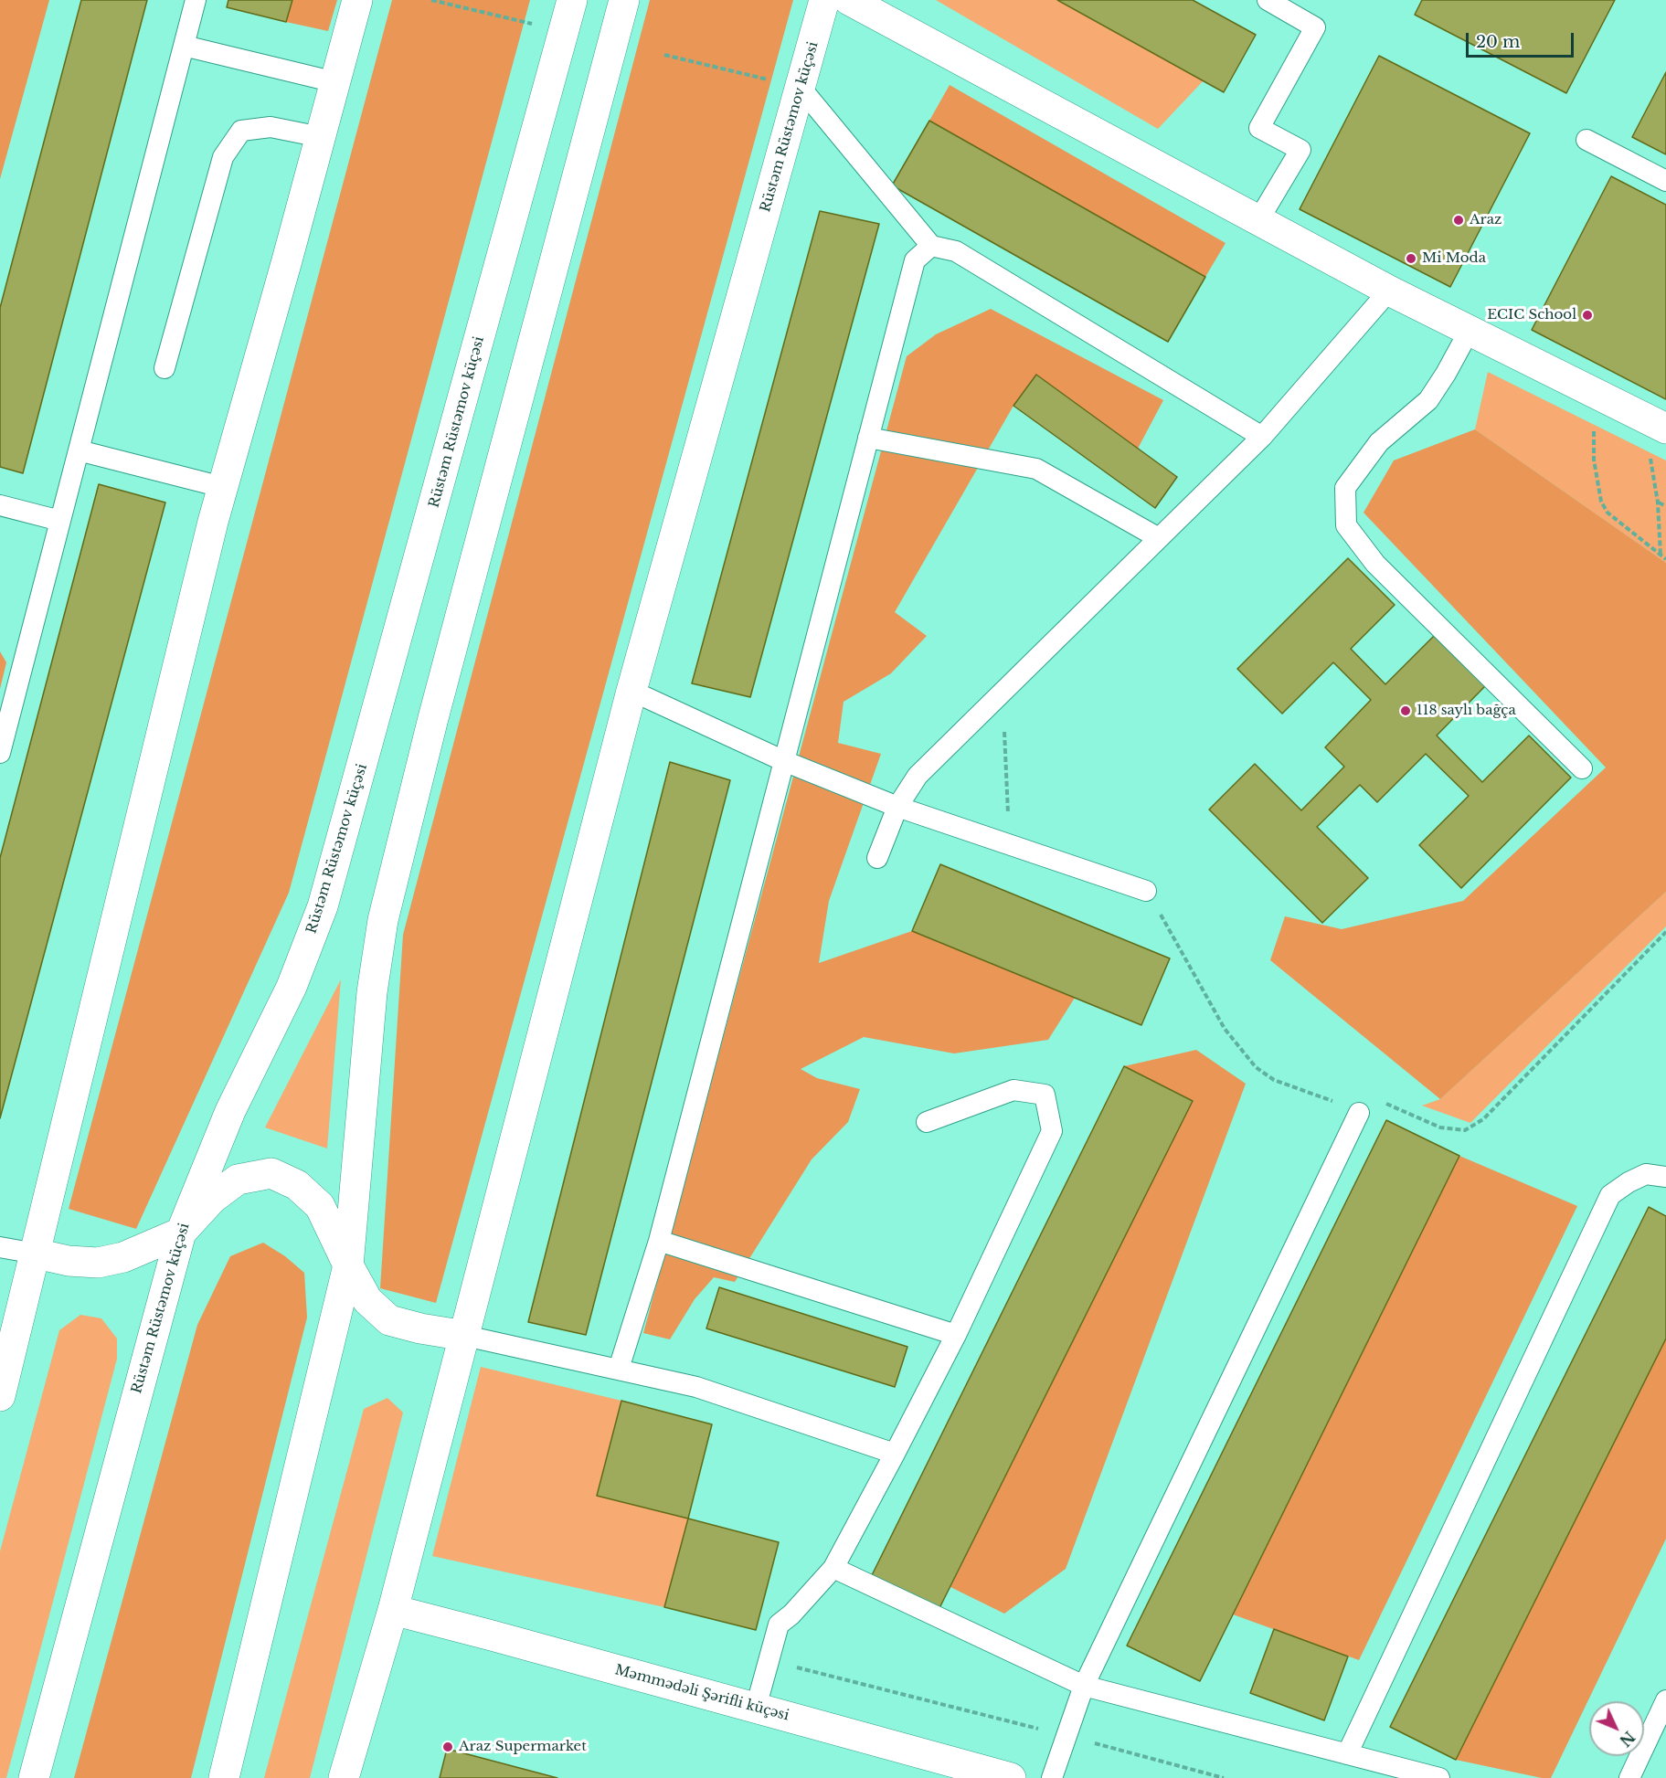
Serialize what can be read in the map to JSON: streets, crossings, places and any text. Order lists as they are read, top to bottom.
{
  "streets": {
    "street": ["Rüstəm Rüstəmov küçəsi", "Məmmədəli Şərifli küçəsi"]
  },
  "crossings": [
    ["Rüstəm Rüstəmov küçəsi", "Məmmədəli Şərifli küçəsi"]
  ],
  "places": [
    "Araz",
    "Mi Moda",
    "ECIC School",
    "118 saylı bağça",
    "Araz Supermarket"
  ],
  "scale_bar": "20 m",
  "north": "bottom right"
}
